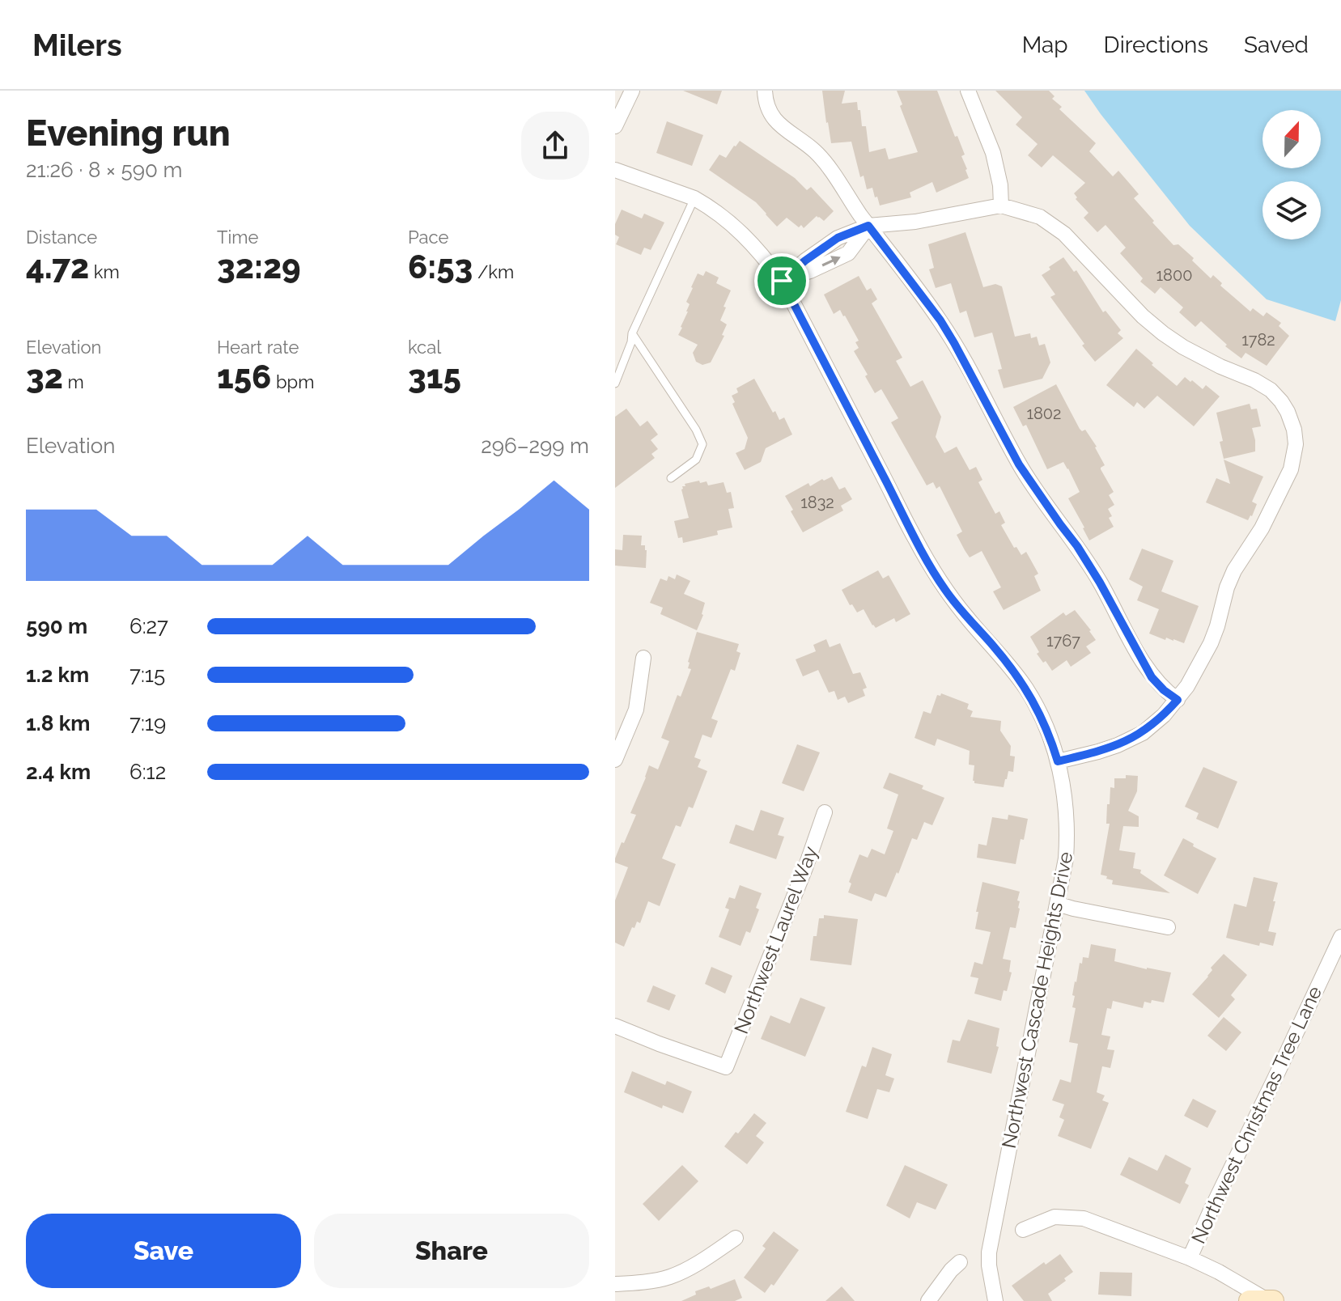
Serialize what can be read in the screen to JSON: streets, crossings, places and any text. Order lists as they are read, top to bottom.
{
  "streets": {
    "street": ["Northwest Laurel Way", "Northwest Cascade Heights Drive", "Northwest Christmas Tree Lane"]
  },
  "house_numbers": [
    "1800",
    "1782",
    "1802",
    "1832",
    "1767"
  ],
  "north": "top",
  "page": {
    "header": "Milers",
    "nav": ["Map", "Directions", "Saved"],
    "heading": ["Evening run", "21:26 · 8 × 590 m"],
    "stats": [
      ["Distance", "4.72 km"],
      ["Time", "32:29"],
      ["Pace", "6:53 /km"],
      ["Elevation", "32 m"],
      ["Heart rate", "156 bpm"],
      ["kcal", "315"]
    ],
    "chart": ["Elevation", "296–299 m"],
    "list": [
      {
        "name": "590 m",
        "note": "6:27"
      },
      {
        "name": "1.2 km",
        "note": "7:15"
      },
      {
        "name": "1.8 km",
        "note": "7:19"
      },
      {
        "name": "2.4 km",
        "note": "6:12"
      }
    ],
    "buttons": ["Save", "Share"]
  }
}
